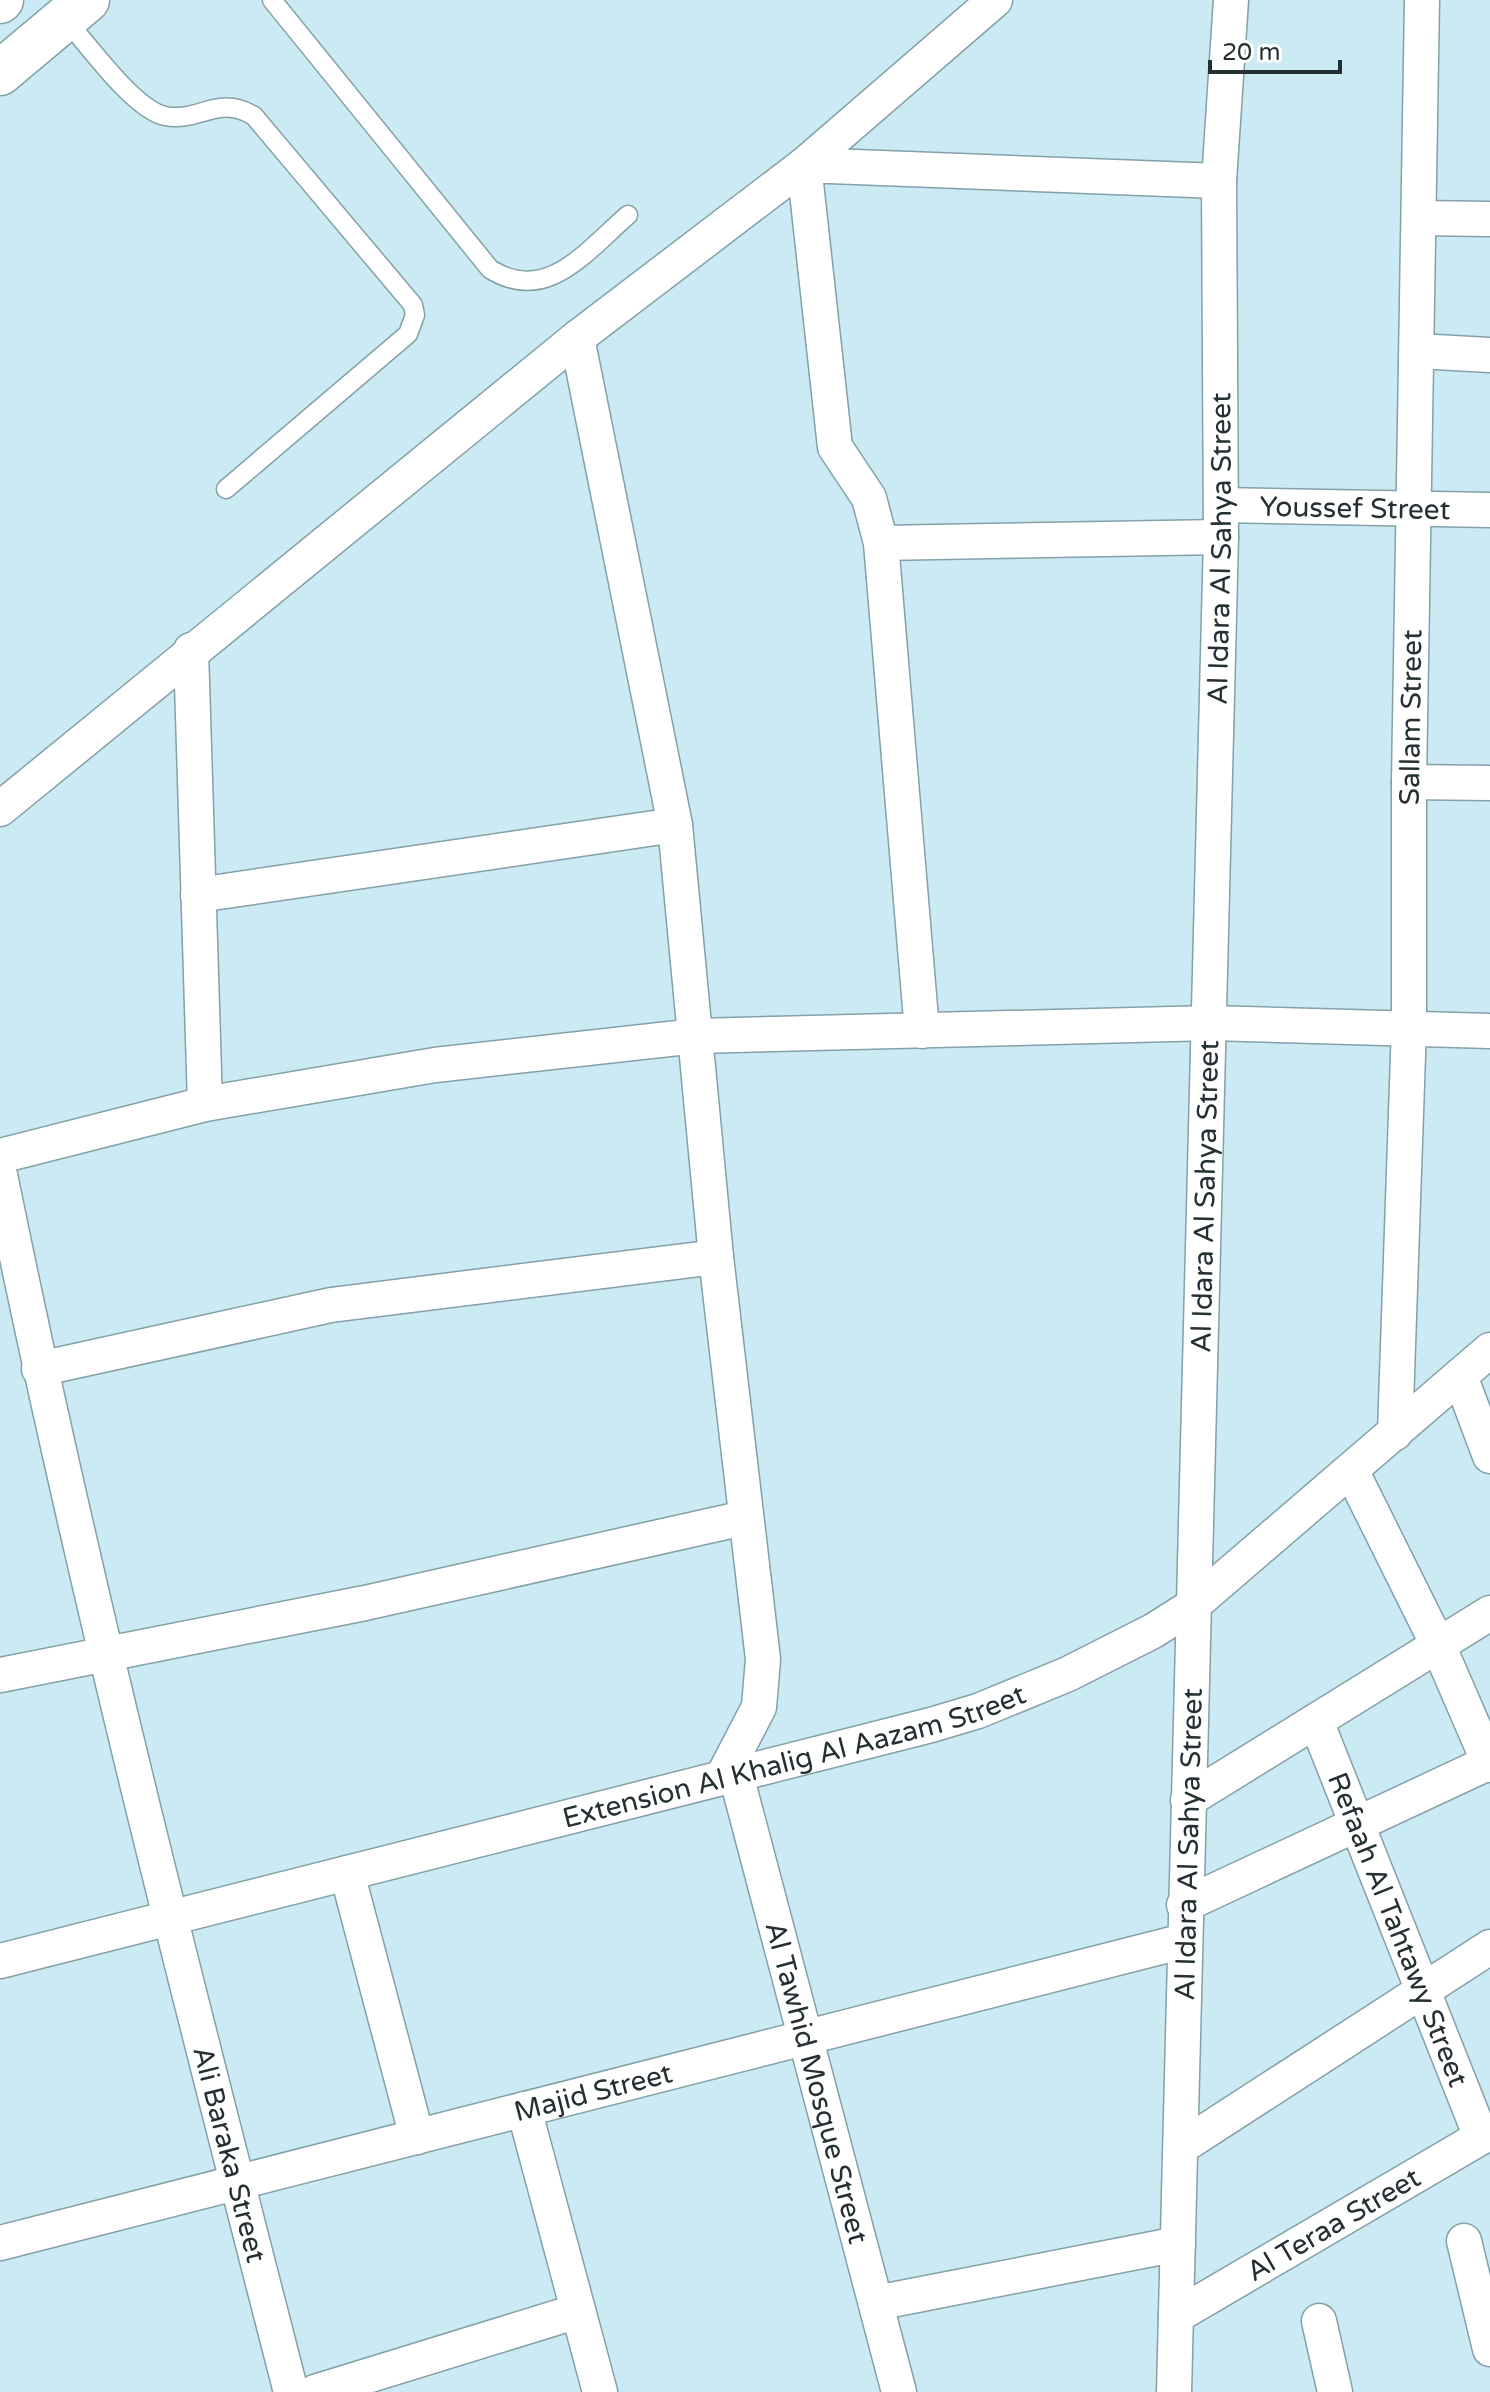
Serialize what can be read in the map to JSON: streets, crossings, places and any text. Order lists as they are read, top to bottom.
{
  "streets": {
    "street": [
      "Youssef Street",
      "Al Idara Al Sahya Street",
      "Sallam Street",
      "Extension Al Khalig Al Aazam Street",
      "Refaah Al Tahtawy Street",
      "Al Tawhid Mosque Street",
      "Majid Street",
      "Ali Baraka Street",
      "Al Teraa Street"
    ]
  },
  "crossings": [
    ["Youssef Street", "Al Idara Al Sahya Street"],
    ["Youssef Street", "Sallam Street"],
    ["Al Idara Al Sahya Street", "Extension Al Khalig Al Aazam Street"],
    ["Al Idara Al Sahya Street", "Majid Street"],
    ["Al Idara Al Sahya Street", "Al Teraa Street"],
    ["Sallam Street", "Extension Al Khalig Al Aazam Street"],
    ["Extension Al Khalig Al Aazam Street", "Al Tawhid Mosque Street"],
    ["Extension Al Khalig Al Aazam Street", "Ali Baraka Street"],
    ["Refaah Al Tahtawy Street", "Al Teraa Street"],
    ["Al Tawhid Mosque Street", "Majid Street"],
    ["Majid Street", "Ali Baraka Street"]
  ],
  "scale_bar": "20 m"
}
